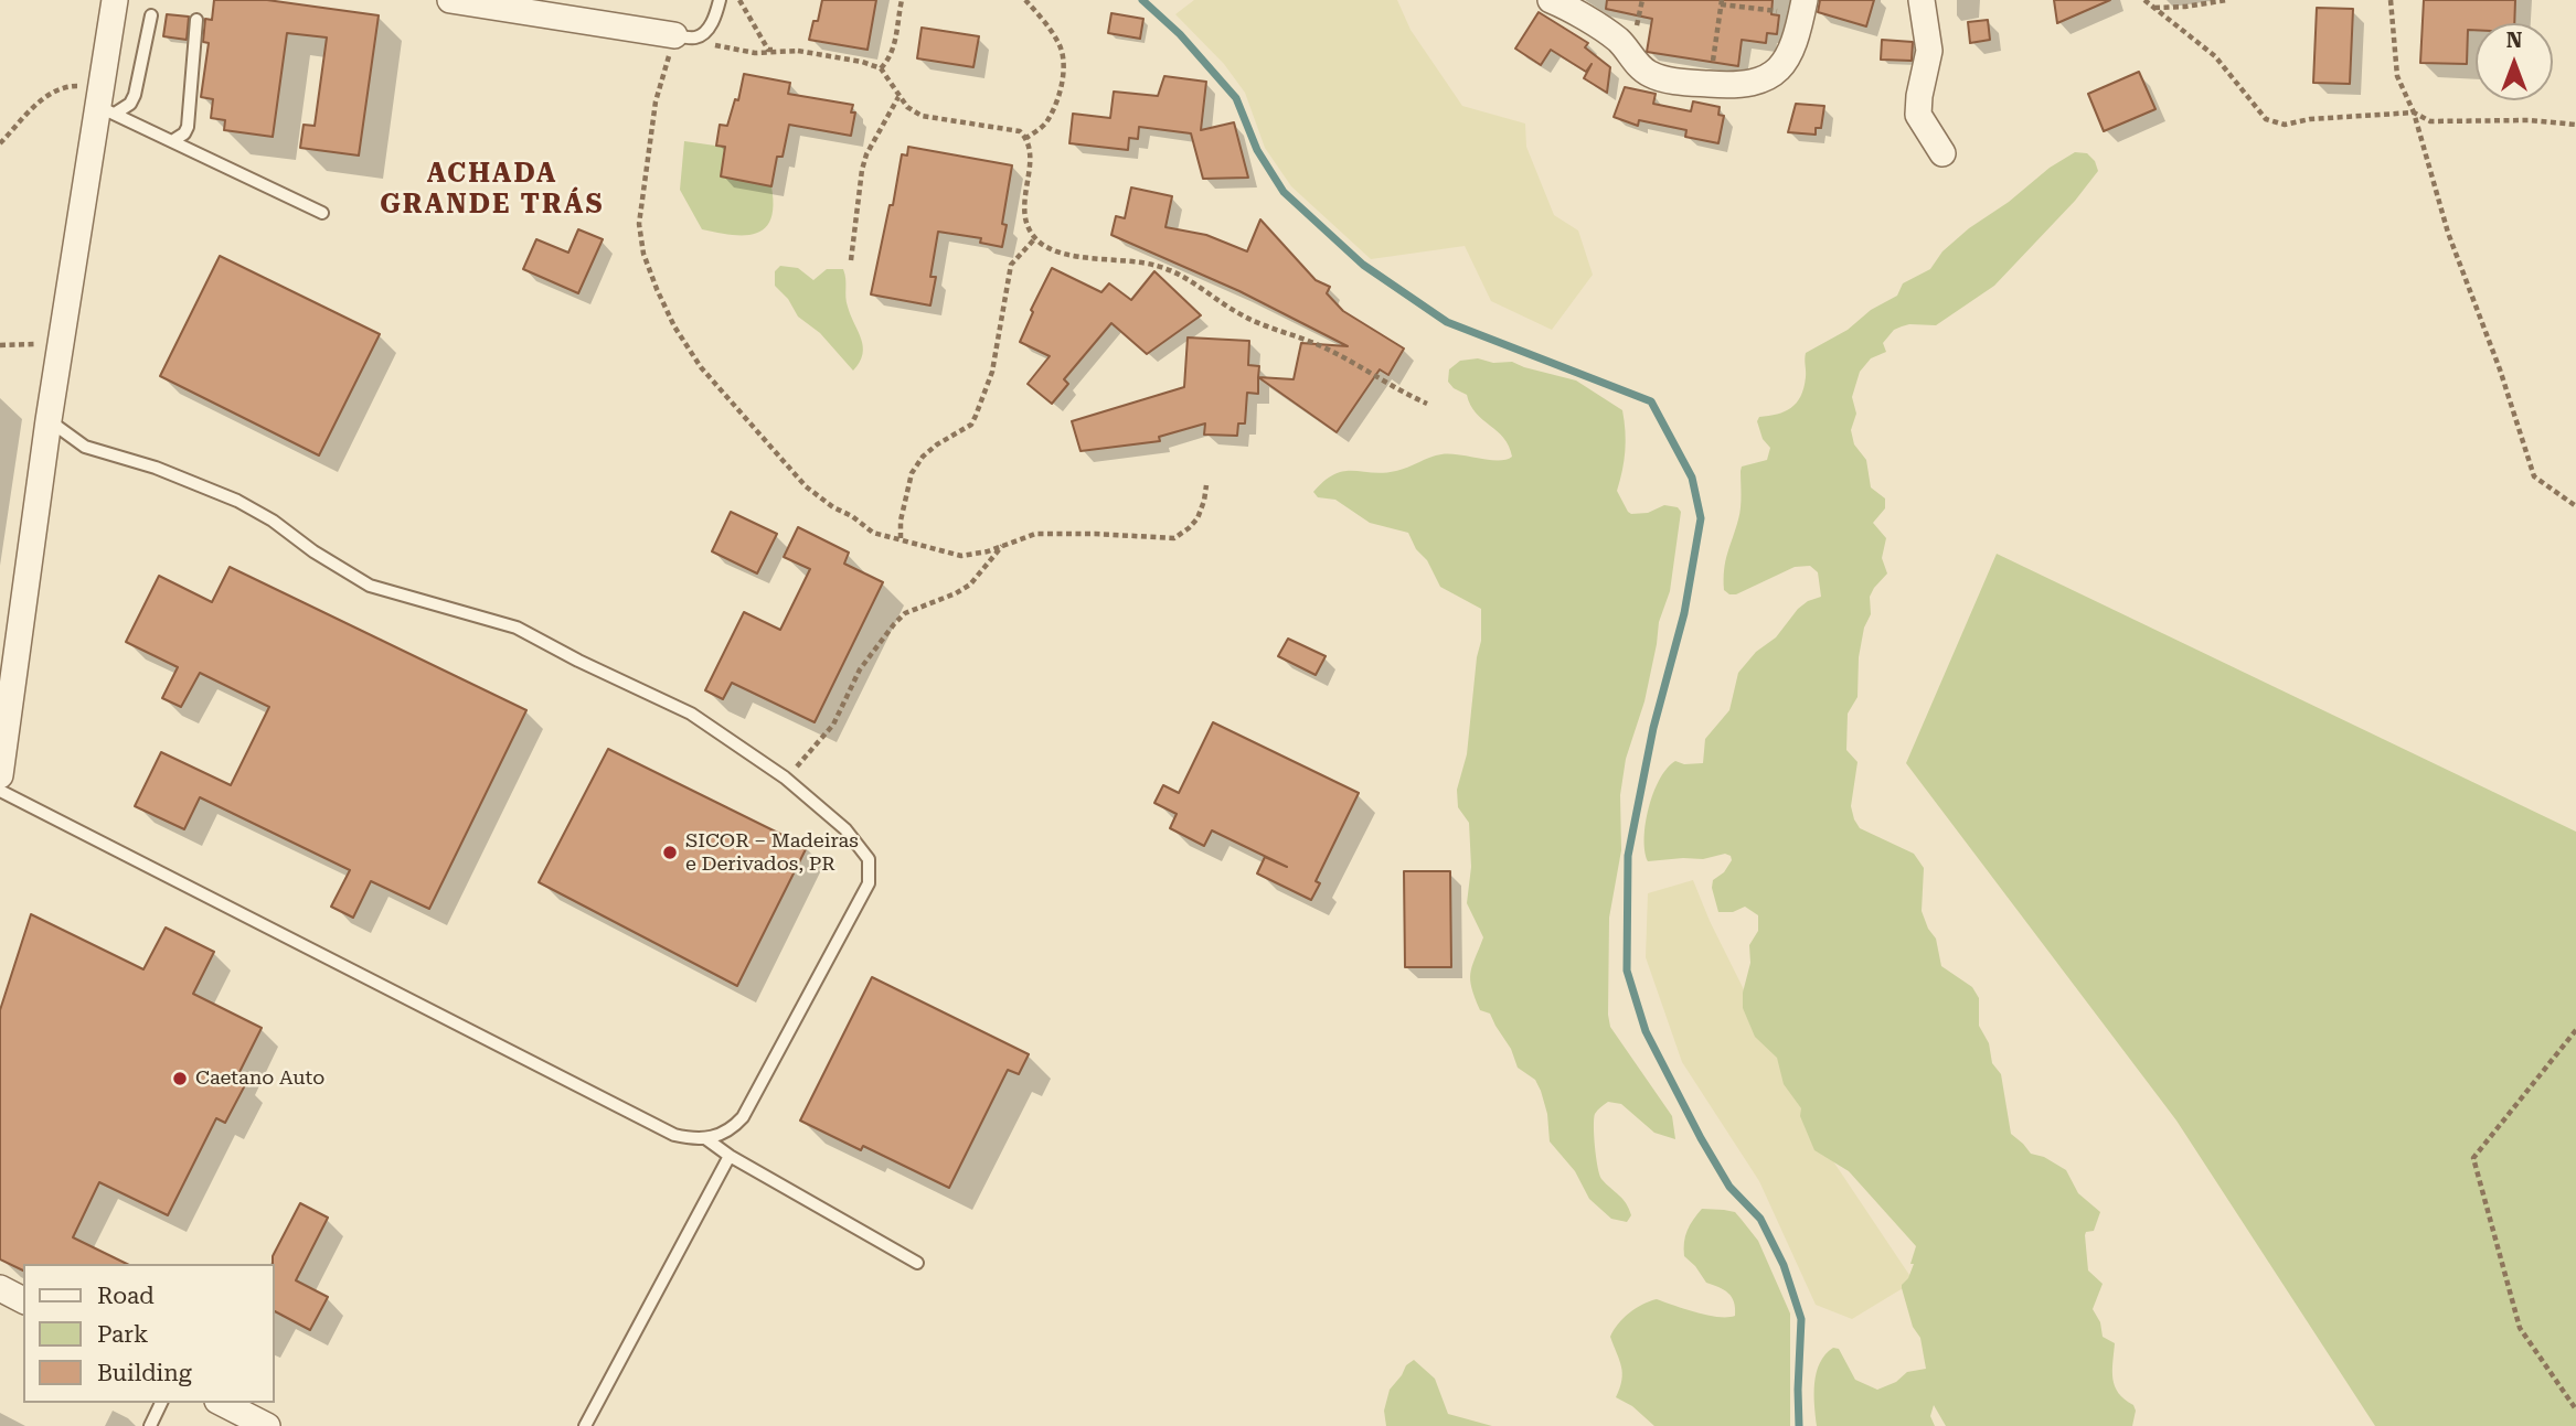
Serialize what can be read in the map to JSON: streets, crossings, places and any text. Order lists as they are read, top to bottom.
{
  "districts": ["ACHADA GRANDE TRÁS"],
  "places": ["SICOR – Madeiras e Derivados, PR", "Caetano Auto"],
  "legend": ["Road", "Park", "Building"],
  "north": "top"
}
